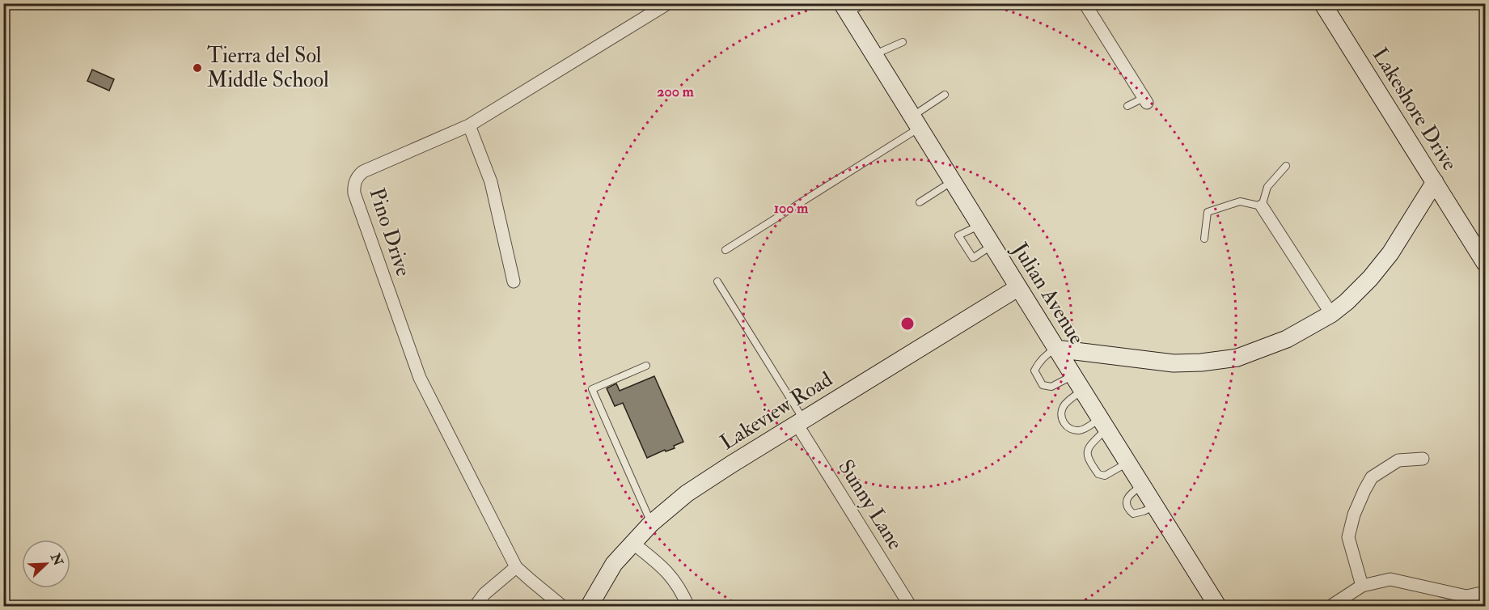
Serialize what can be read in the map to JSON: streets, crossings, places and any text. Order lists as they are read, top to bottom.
{
  "streets": {
    "street": [
      "Lakeshore Drive",
      "Pino Drive",
      "Julian Avenue",
      "Lakeview Road",
      "Sunny Lane"
    ]
  },
  "crossings": [
    ["Julian Avenue", "Lakeview Road"],
    ["Lakeview Road", "Sunny Lane"]
  ],
  "places": ["Tierra del Sol Middle School"],
  "north": "top right",
  "rings": ["200 m", "100 m"]
}
